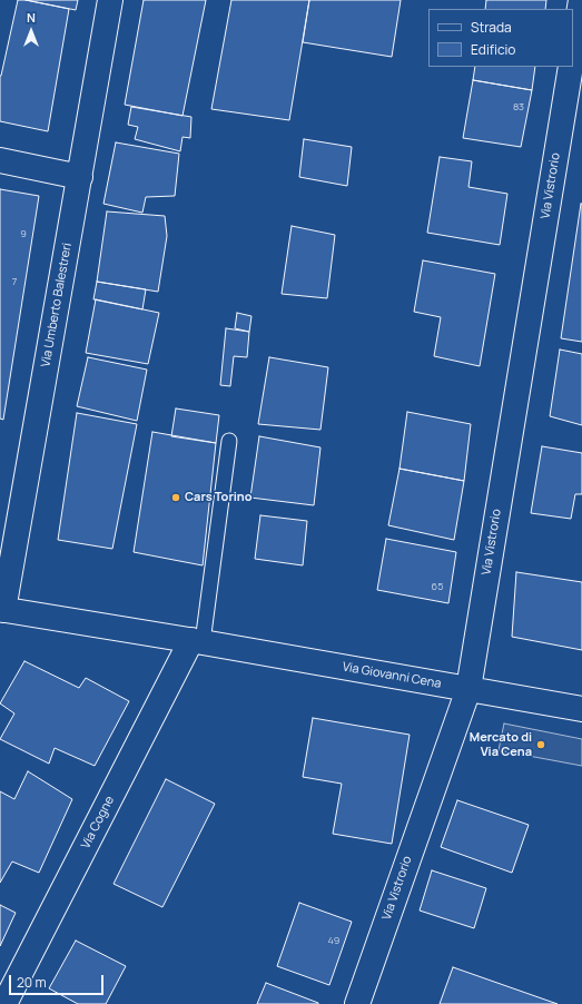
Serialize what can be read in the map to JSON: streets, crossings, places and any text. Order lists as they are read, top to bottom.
{
  "streets": {
    "street": [
      "Via Vistrorio",
      "Via Umberto Balestreri",
      "Via Giovanni Cena",
      "Via Cogne"
    ]
  },
  "crossings": [
    ["Via Vistrorio", "Via Giovanni Cena"],
    ["Via Umberto Balestreri", "Via Giovanni Cena"],
    ["Via Giovanni Cena", "Via Cogne"]
  ],
  "places": ["Cars Torino", "Mercato di Via Cena"],
  "house_numbers": [
    "83",
    "9",
    "7",
    "65",
    "49"
  ],
  "legend": ["Strada", "Edificio"],
  "scale_bar": "20 m",
  "north": "top"
}
